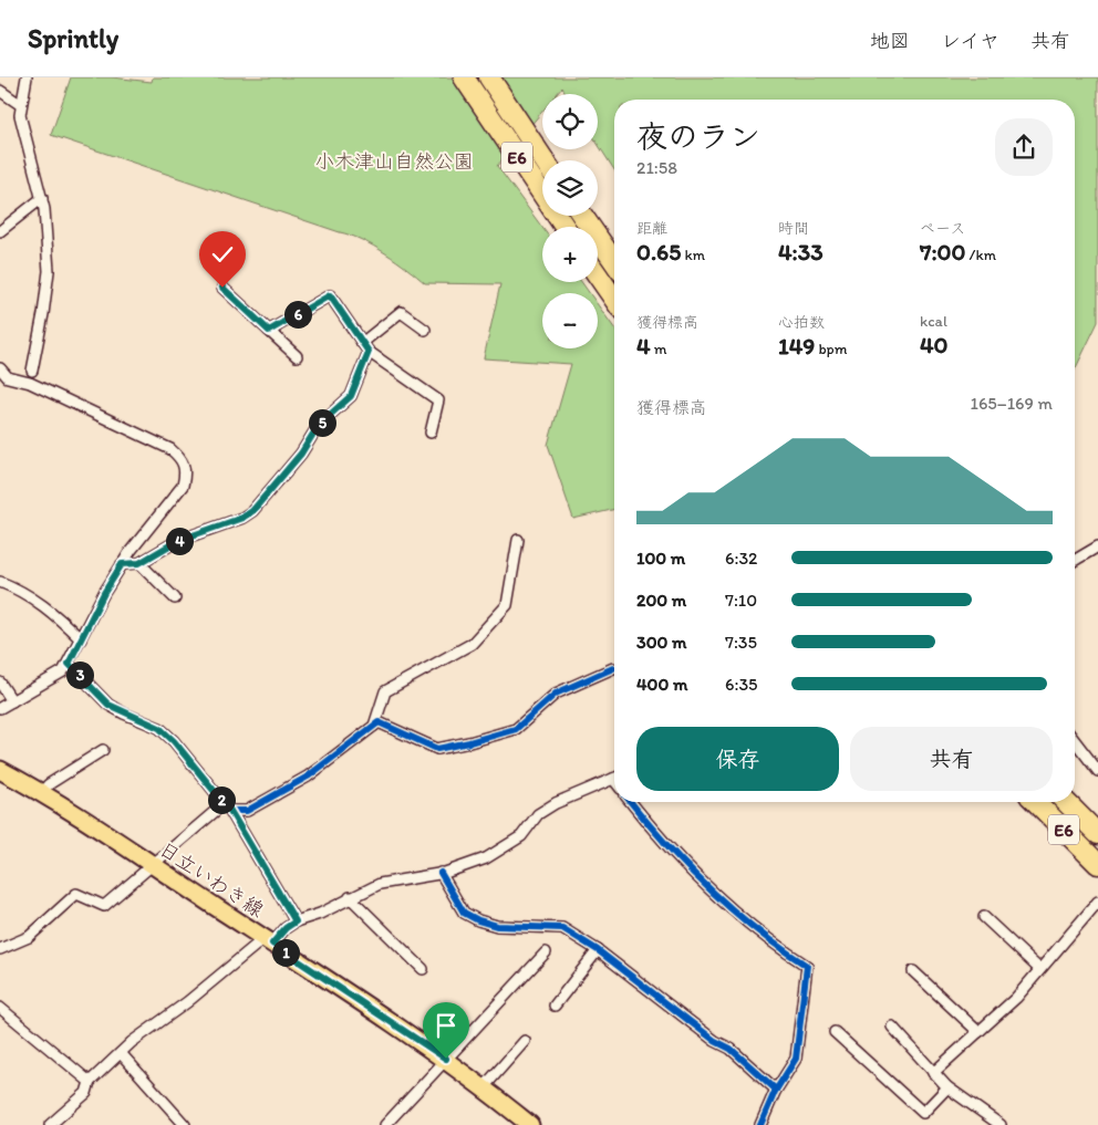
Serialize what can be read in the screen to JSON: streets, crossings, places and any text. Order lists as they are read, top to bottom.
{
  "streets": {
    "highway": ["E6"],
    "main road": ["日立いわき線"]
  },
  "parks": ["小木津山自然公園"],
  "page": {
    "header": "Sprintly",
    "nav": ["地図", "レイヤ", "共有"],
    "map_buttons": ["+", "−"],
    "heading": ["夜のラン", "21:58"],
    "stats": [
      ["距離", "0.65 km"],
      ["時間", "4:33"],
      ["ペース", "7:00 /km"],
      ["獲得標高", "4 m"],
      ["心拍数", "149 bpm"],
      ["kcal", "40"]
    ],
    "pins": [
      "6",
      "5",
      "4",
      "3",
      "2",
      "1"
    ],
    "chart": ["獲得標高", "165–169 m"],
    "list": [
      {
        "name": "100 m",
        "note": "6:32"
      },
      {
        "name": "200 m",
        "note": "7:10"
      },
      {
        "name": "300 m",
        "note": "7:35"
      },
      {
        "name": "400 m",
        "note": "6:35"
      }
    ],
    "buttons": ["保存", "共有"]
  }
}
